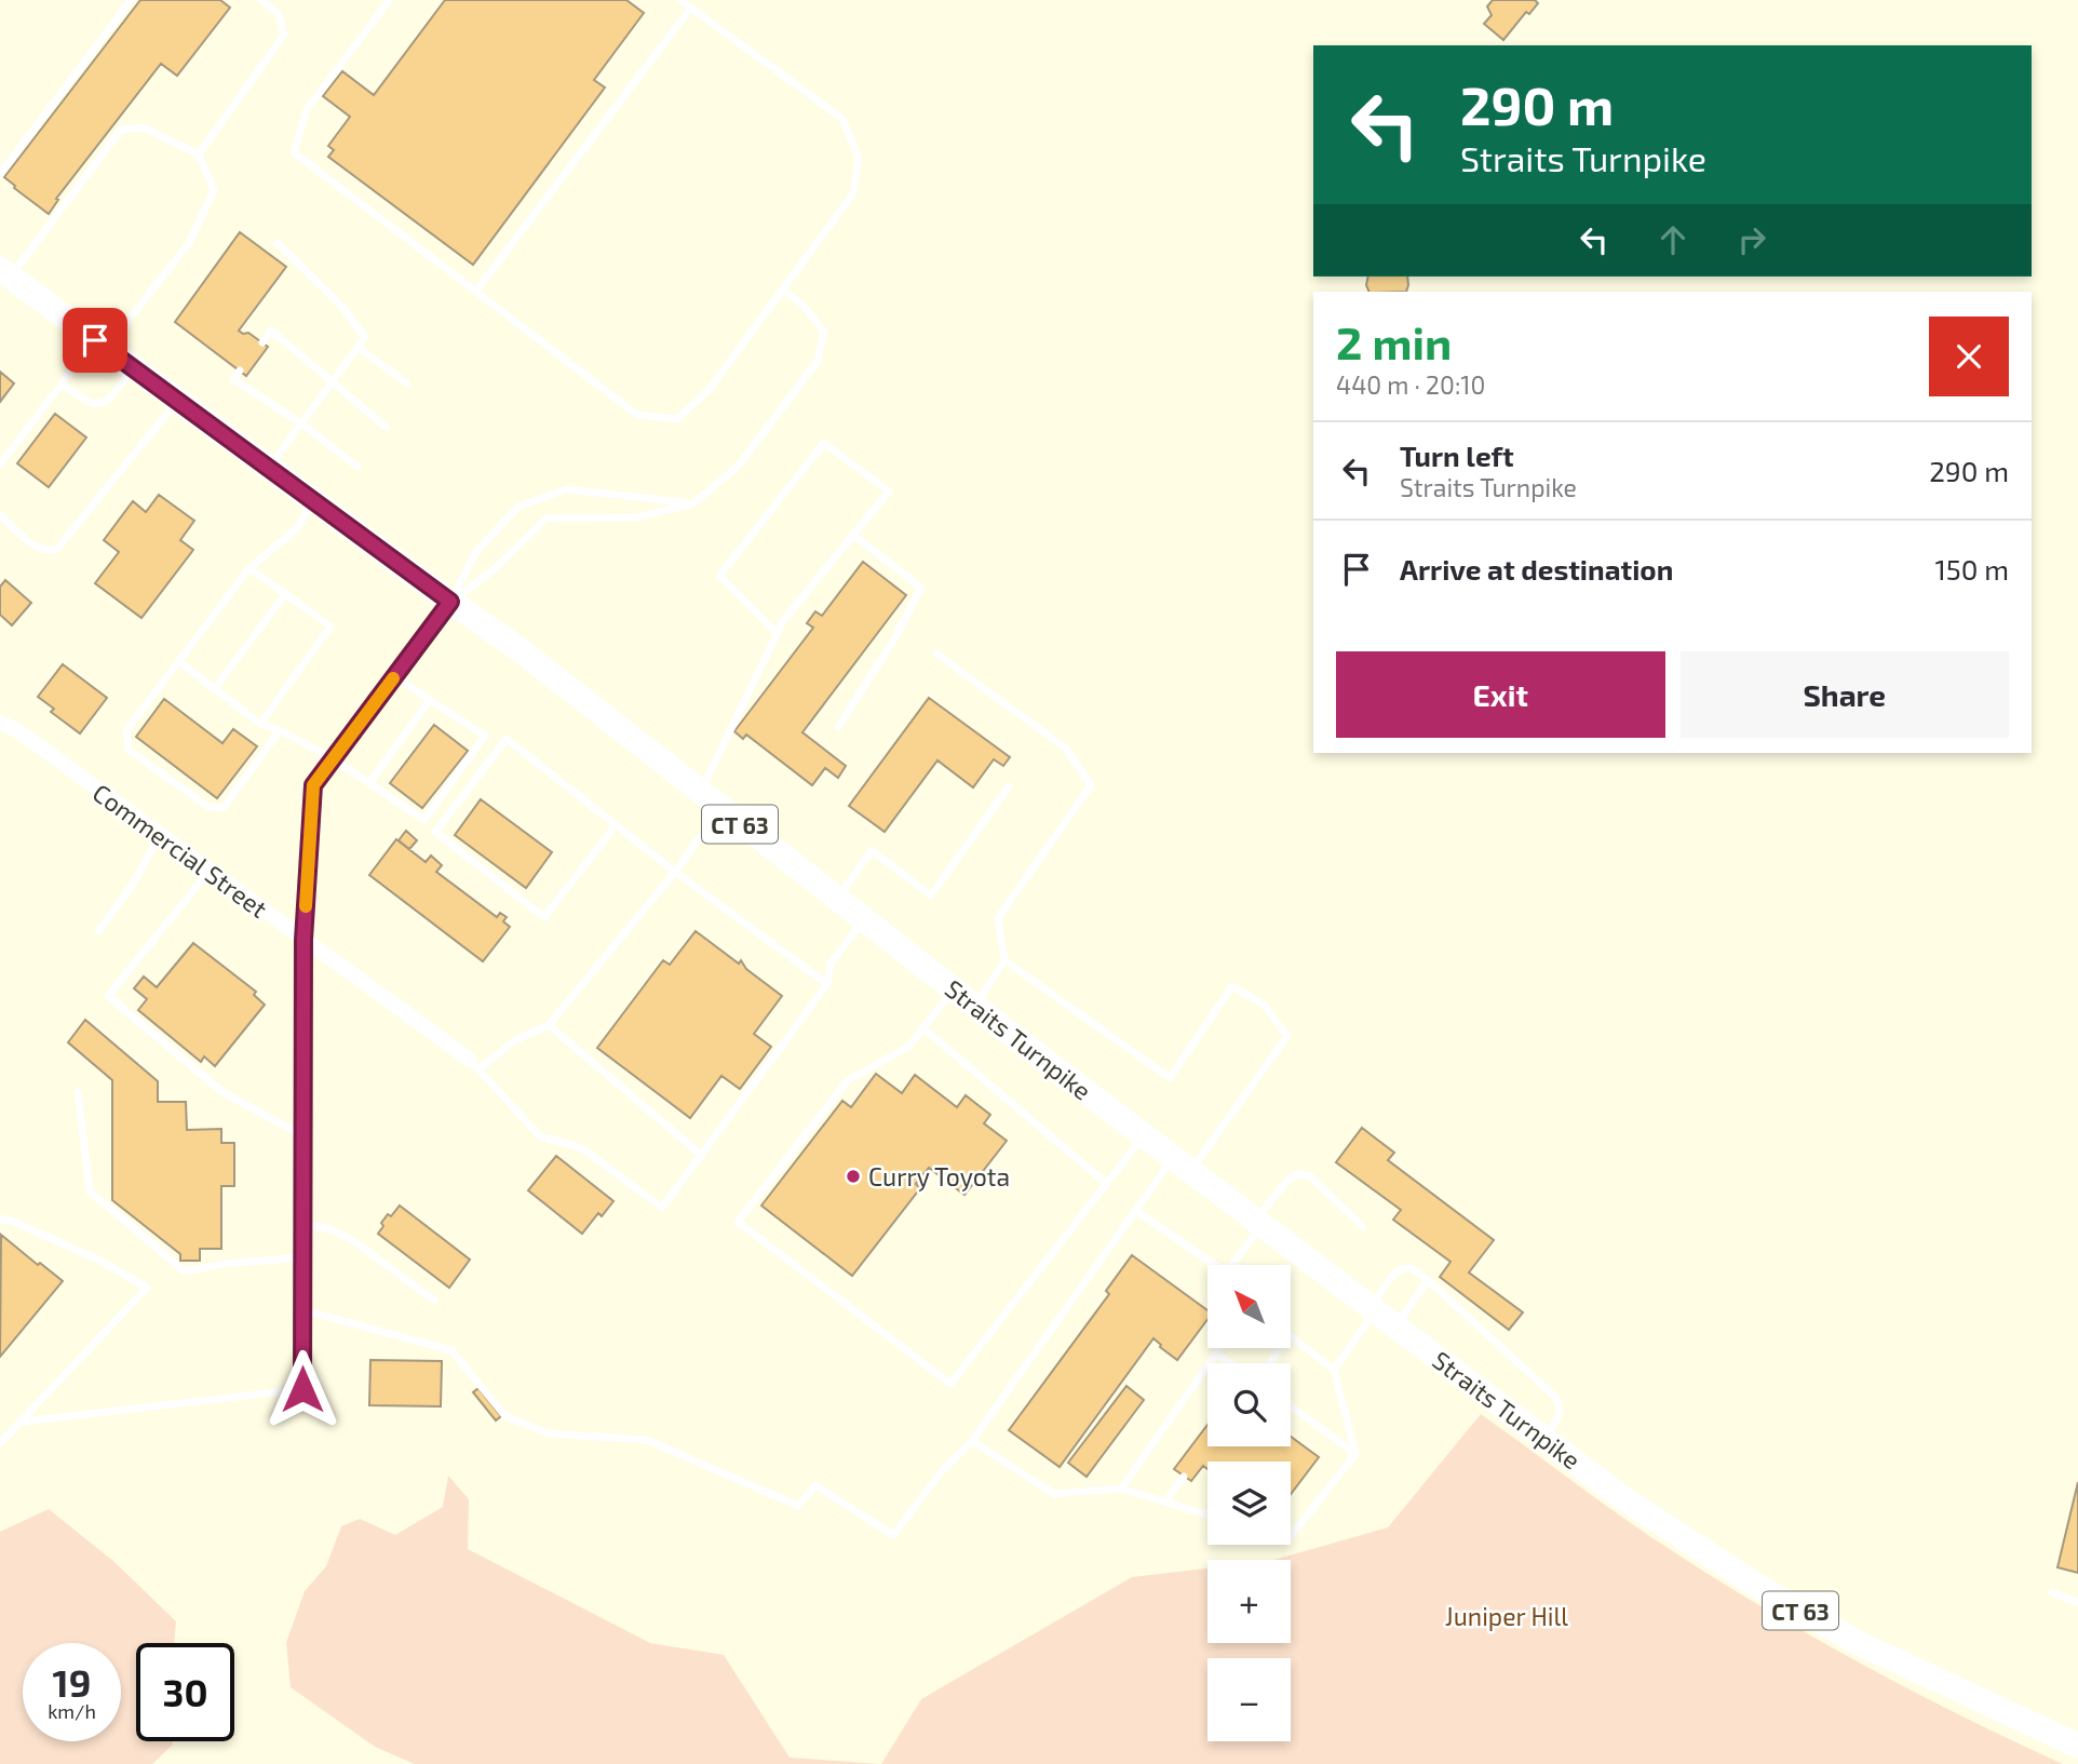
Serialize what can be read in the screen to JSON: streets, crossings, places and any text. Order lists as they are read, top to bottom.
{
  "streets": {
    "main road": ["CT 63", "Straits Turnpike"],
    "street": ["Commercial Street"]
  },
  "parks": ["Juniper Hill"],
  "places": ["Curry Toyota"],
  "north": "top left",
  "page": {
    "turn": ["290 m", "Straits Turnpike"],
    "heading": ["2 min", "440 m · 20:10"],
    "list": [
      {
        "name": "Turn left",
        "note": "Straits Turnpike",
        "value": "290 m"
      },
      {
        "name": "Arrive at destination",
        "value": "150 m"
      }
    ],
    "buttons": ["Exit", "Share"],
    "map_buttons": ["+", "−"],
    "speed": "19 km/h",
    "limit": "30"
  }
}
